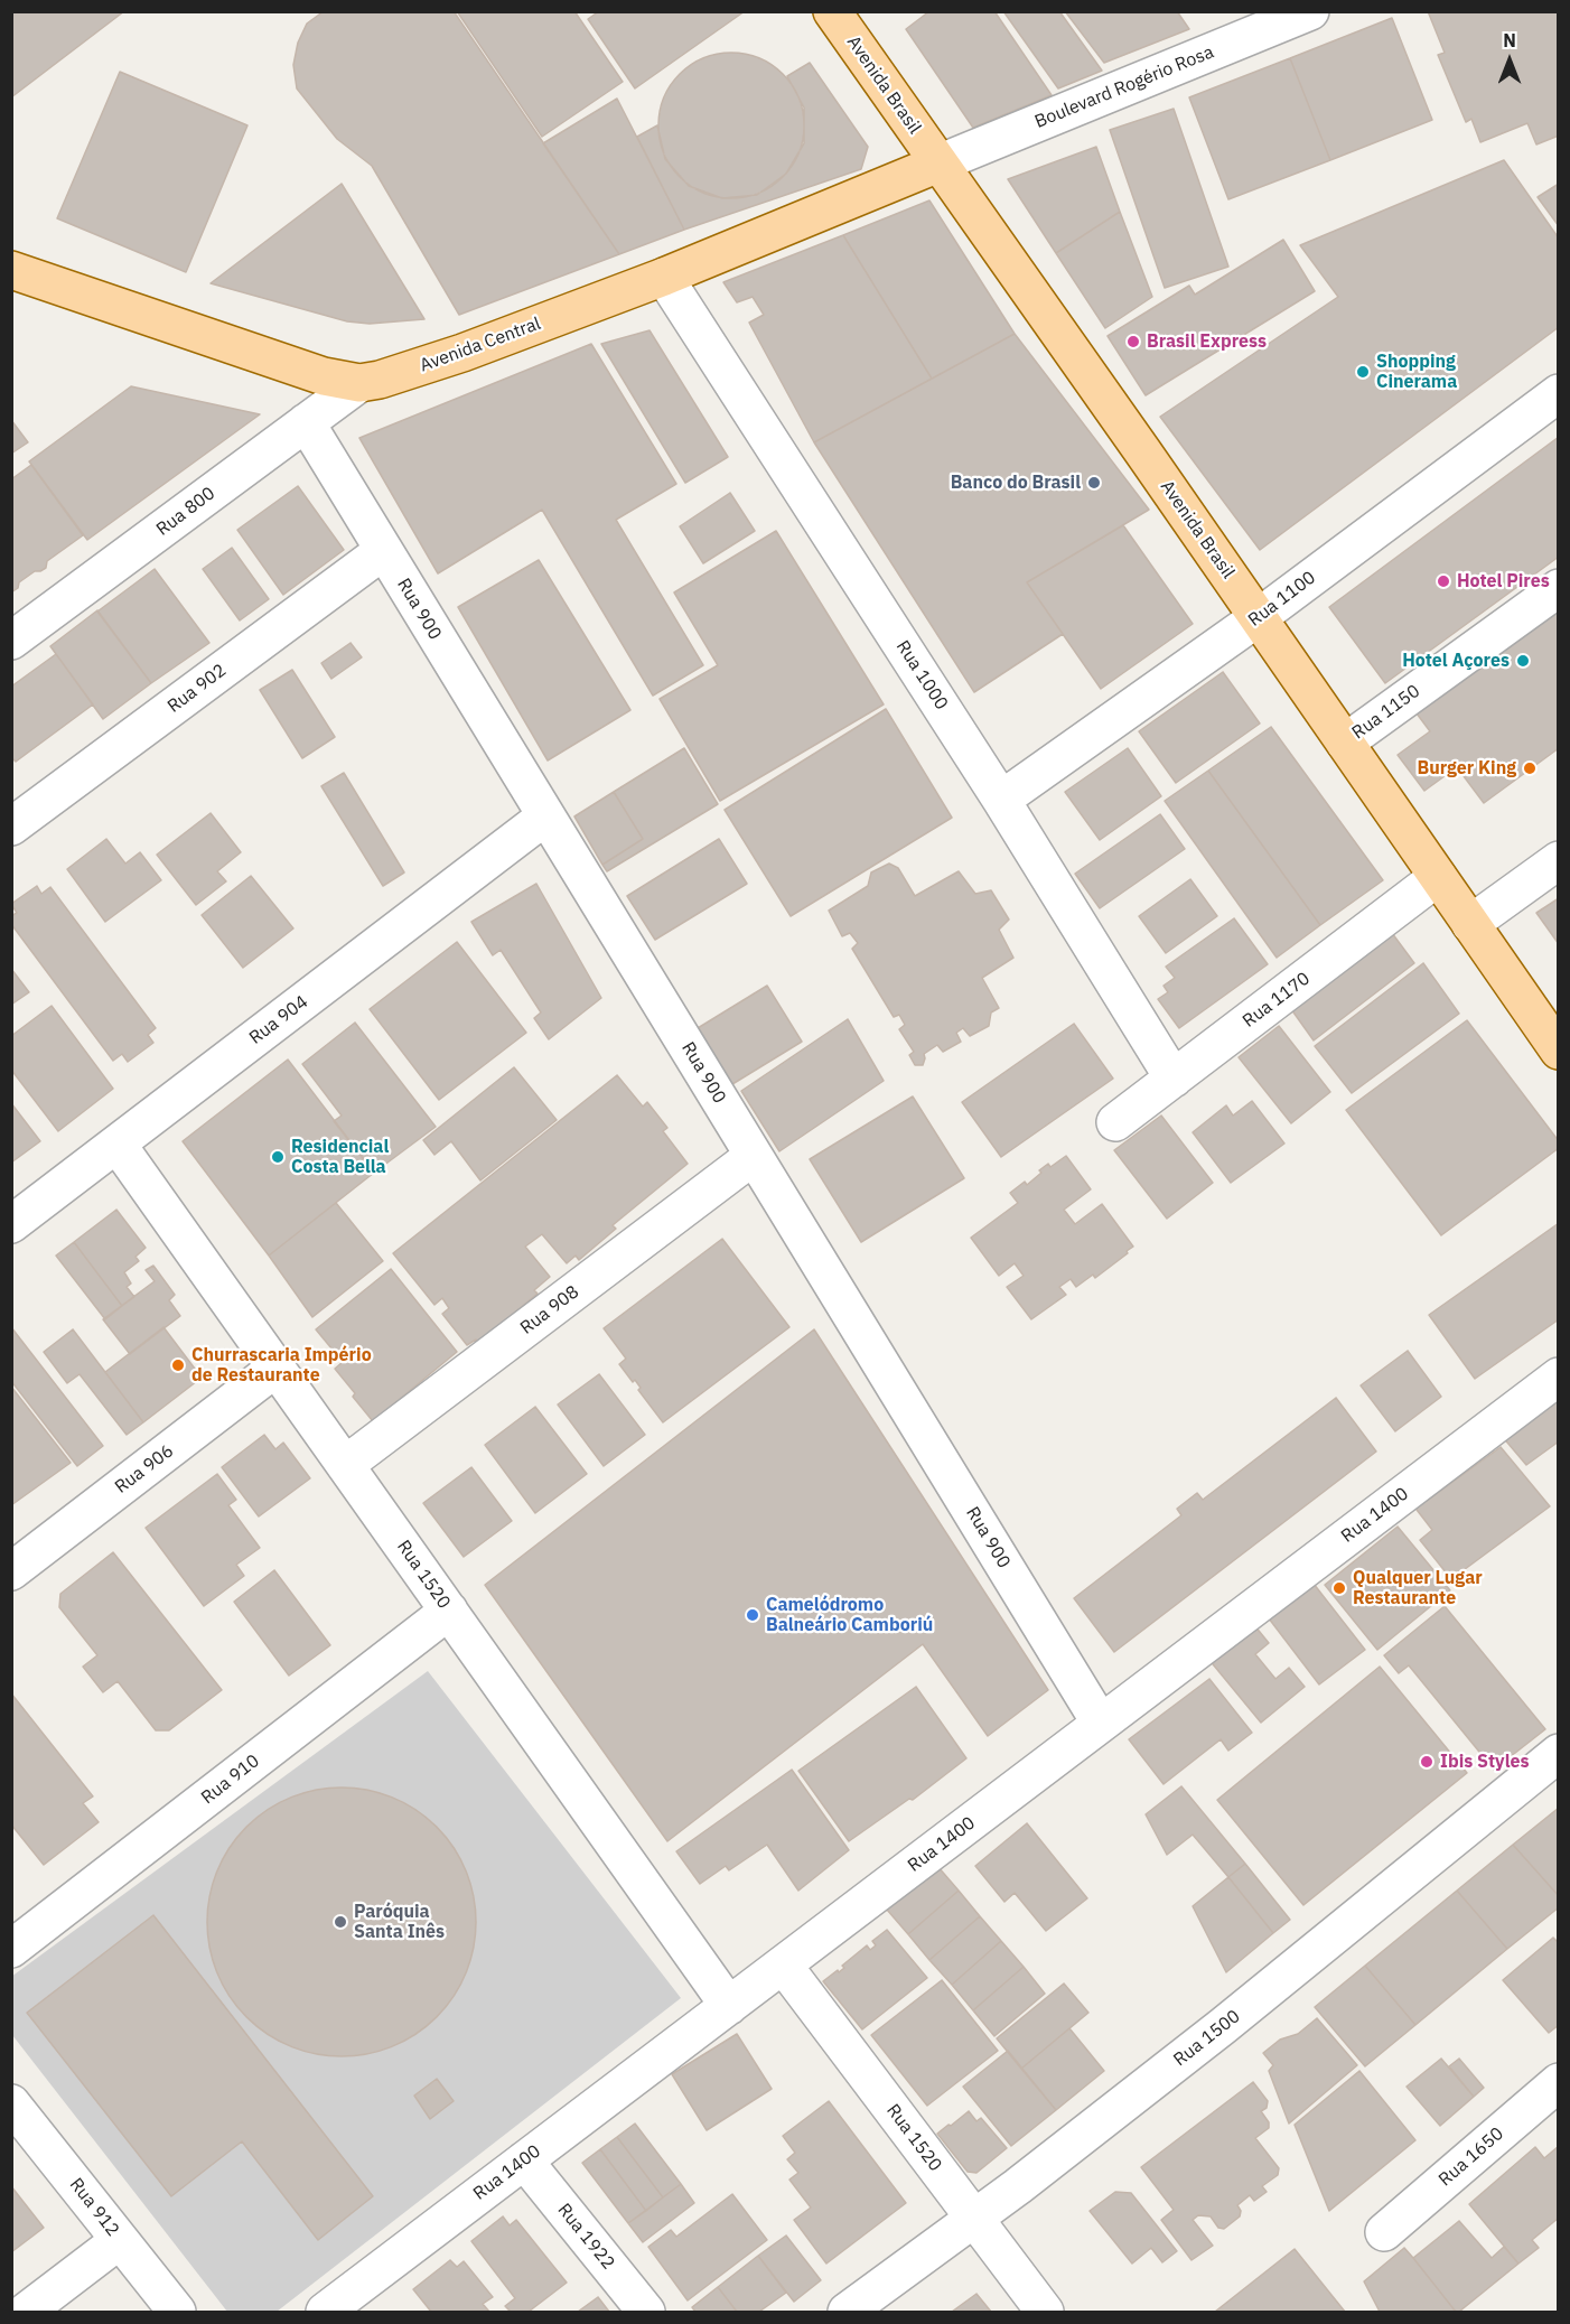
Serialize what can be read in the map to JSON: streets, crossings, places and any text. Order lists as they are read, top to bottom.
{
  "streets": {
    "main road": ["Avenida Brasil", "Avenida Central"],
    "street": [
      "Boulevard Rogério Rosa",
      "Rua 800",
      "Rua 1100",
      "Rua 900",
      "Rua 1000",
      "Rua 902",
      "Rua 1150",
      "Rua 1170",
      "Rua 904",
      "Rua 908",
      "Rua 906",
      "Rua 1400",
      "Rua 1520",
      "Rua 910",
      "Rua 1500",
      "Rua 1650",
      "Rua 912",
      "Rua 1922"
    ]
  },
  "crossings": [
    ["Avenida Brasil", "Boulevard Rogério Rosa"],
    ["Avenida Brasil", "Avenida Central"],
    ["Avenida Brasil", "Rua 1100"],
    ["Avenida Brasil", "Rua 1150"],
    ["Avenida Brasil", "Rua 1170"],
    ["Boulevard Rogério Rosa", "Avenida Central"],
    ["Avenida Central", "Rua 800"],
    ["Avenida Central", "Rua 1000"],
    ["Rua 800", "Rua 900"],
    ["Rua 1100", "Rua 1000"],
    ["Rua 900", "Rua 902"],
    ["Rua 900", "Rua 904"],
    ["Rua 900", "Rua 908"],
    ["Rua 900", "Rua 1400"],
    ["Rua 1000", "Rua 1170"],
    ["Rua 904", "Rua 1520"],
    ["Rua 908", "Rua 1520"],
    ["Rua 906", "Rua 1520"],
    ["Rua 1400", "Rua 1520"],
    ["Rua 1400", "Rua 1922"],
    ["Rua 1520", "Rua 910"],
    ["Rua 1520", "Rua 1500"]
  ],
  "places": [
    "Brasil Express",
    "Shopping Cinerama",
    "Banco do Brasil",
    "Hotel Pires",
    "Hotel Açores",
    "Burger King",
    "Residencial Costa Bella",
    "Churrascaria Império de Restaurante",
    "Qualquer Lugar Restaurante",
    "Camelódromo Balneário Camboriú",
    "Ibis Styles",
    "Paróquia Santa Inês"
  ],
  "north": "top"
}
